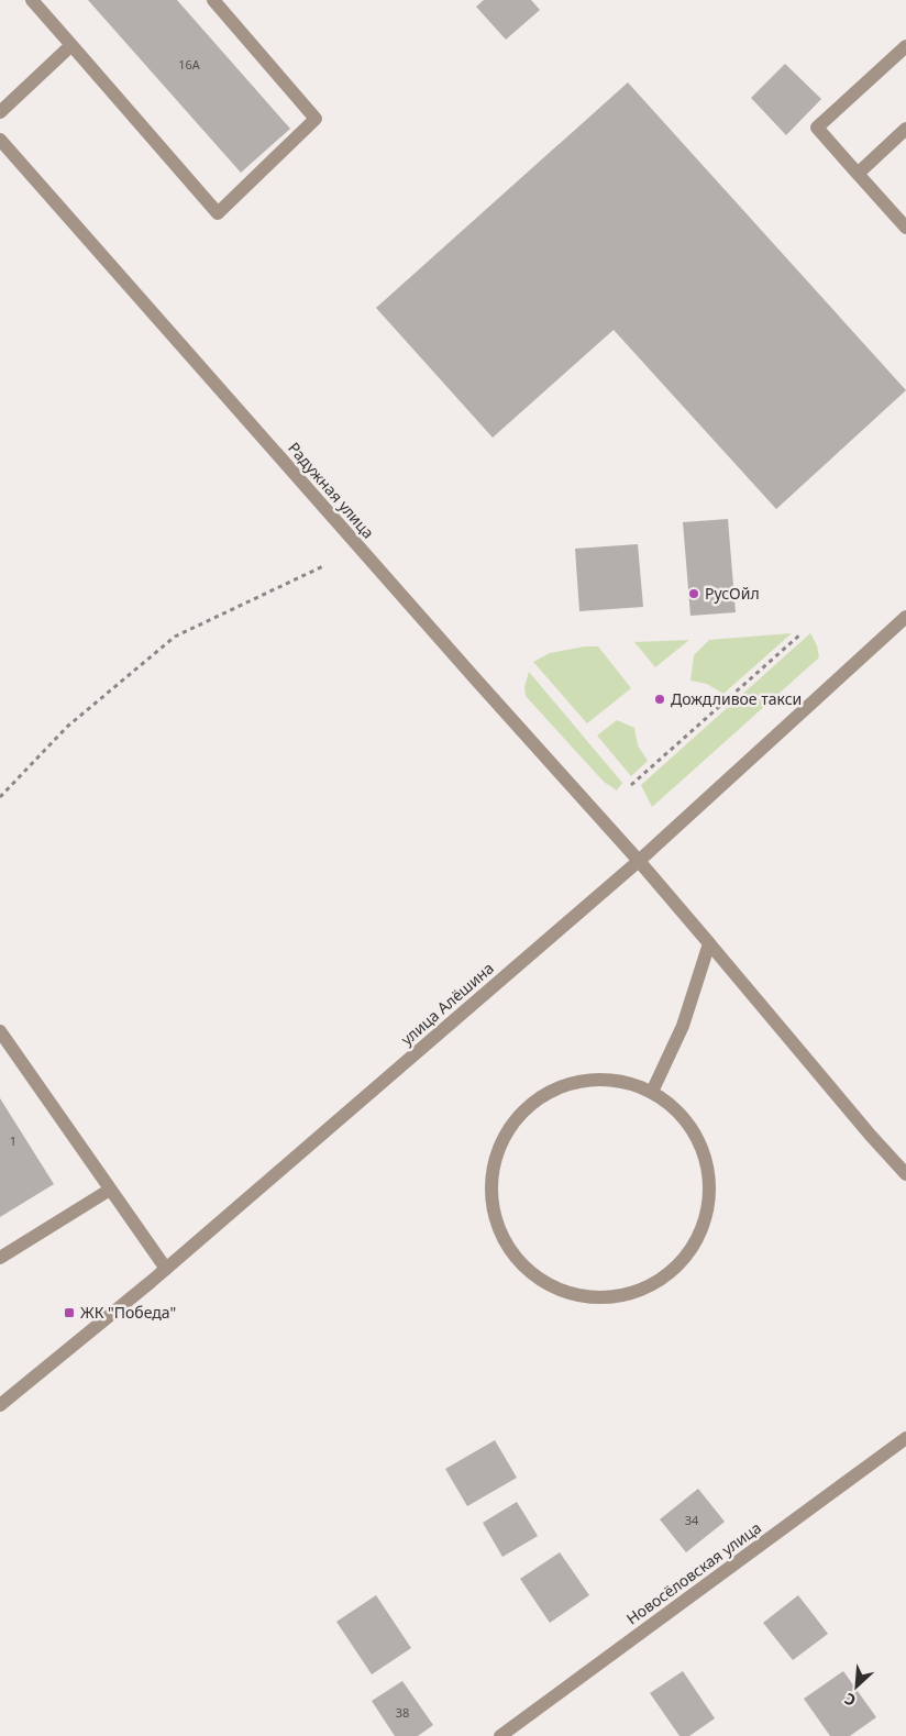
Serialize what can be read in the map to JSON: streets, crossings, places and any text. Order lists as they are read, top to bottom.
{
  "streets": {
    "street": ["Радужная улица", "улица Алёшина", "Новосёловская улица"]
  },
  "crossings": [
    ["Радужная улица", "улица Алёшина"]
  ],
  "places": {
    "other": ["РусОйл", "Дождливое такси"],
    "transit": ["ЖК \"Победа\""]
  },
  "house_numbers": [
    "16А",
    "1",
    "34",
    "38"
  ],
  "north": "bottom left"
}
